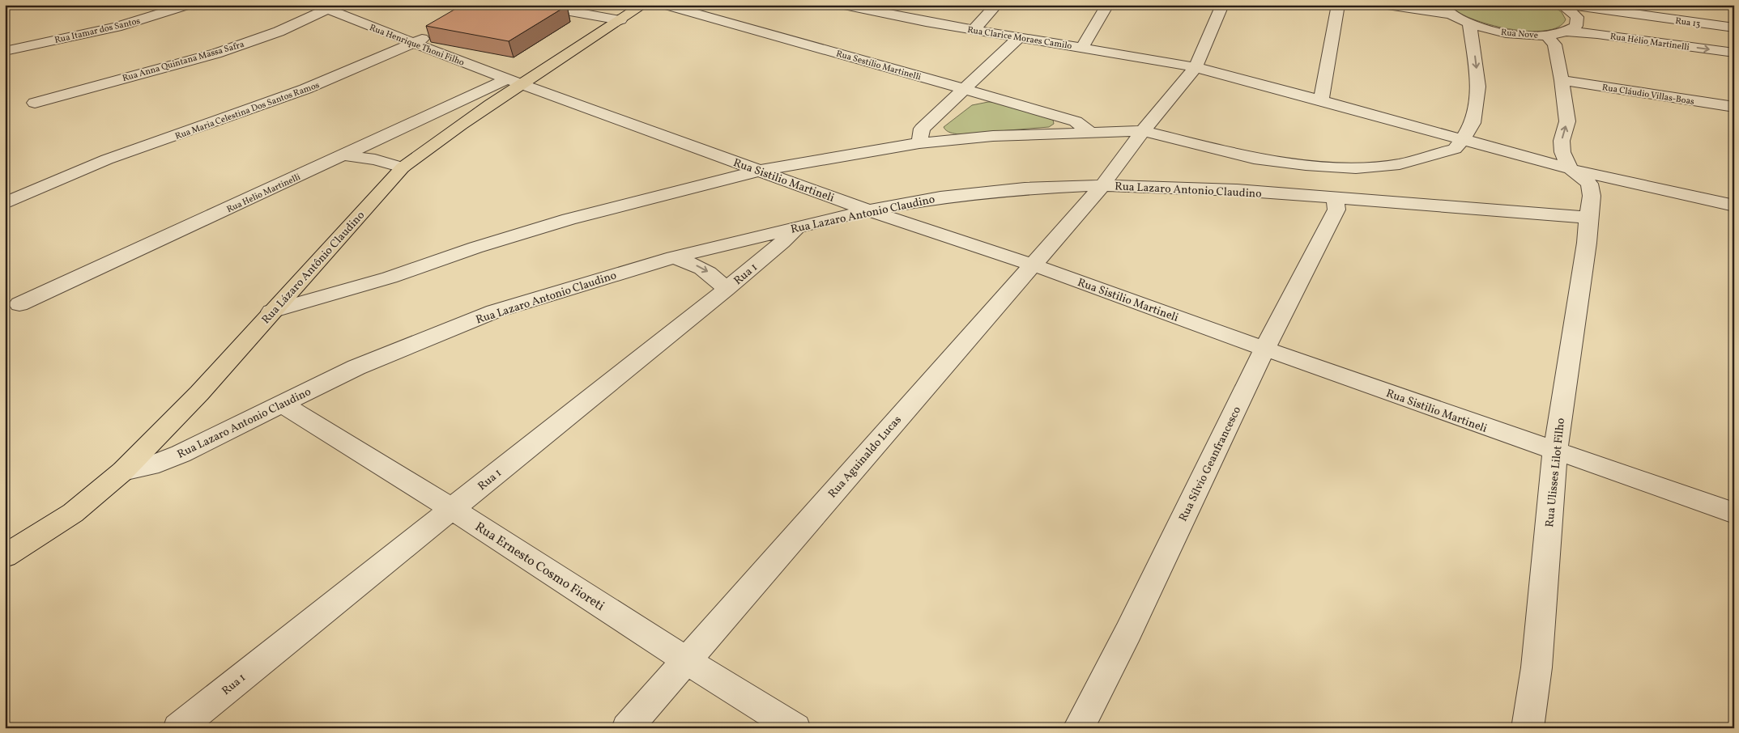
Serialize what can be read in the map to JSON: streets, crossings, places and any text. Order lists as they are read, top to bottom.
{
  "streets": {
    "main road": ["Rua Lázaro Antônio Claudino"],
    "street": [
      "Rua 13",
      "Rua Itamar dos Santos",
      "Rua Nove",
      "Rua Clarice Moraes Camilo",
      "Rua Hélio Martinelli",
      "Rua Henrique Thoni Filho",
      "Rua Anna Quintana Massa Safra",
      "Rua Sestílio Martinelli",
      "Rua Cláudio Villas-Boas",
      "Rua Maria Celestina Dos Santos Ramos",
      "Rua Sistilio Martineli",
      "Rua Lazaro Antonio Claudino",
      "Rua Helio Martinelli",
      "Rua 1",
      "Rua Aguinaldo Lucas",
      "Rua Sílvio Geanfrancesco",
      "Rua Ulisses Lilot Filho",
      "Rua Ernesto Cosmo Fioreti"
    ]
  },
  "crossings": [
    ["Rua Nove", "Rua Hélio Martinelli"],
    ["Rua Henrique Thoni Filho", "Rua Anna Quintana Massa Safra"],
    ["Rua Henrique Thoni Filho", "Rua Maria Celestina Dos Santos Ramos"],
    ["Rua Henrique Thoni Filho", "Rua Sistilio Martineli"],
    ["Rua Henrique Thoni Filho", "Rua Helio Martinelli"],
    ["Rua Henrique Thoni Filho", "Rua Lázaro Antônio Claudino"],
    ["Rua Sistilio Martineli", "Rua Lazaro Antonio Claudino"],
    ["Rua Sistilio Martineli", "Rua Helio Martinelli"],
    ["Rua Sistilio Martineli", "Rua Lázaro Antônio Claudino"],
    ["Rua Sistilio Martineli", "Rua Aguinaldo Lucas"],
    ["Rua Sistilio Martineli", "Rua Sílvio Geanfrancesco"],
    ["Rua Sistilio Martineli", "Rua Ulisses Lilot Filho"],
    ["Rua Lazaro Antonio Claudino", "Rua Lázaro Antônio Claudino"],
    ["Rua Lazaro Antonio Claudino", "Rua 1"],
    ["Rua Lazaro Antonio Claudino", "Rua Aguinaldo Lucas"],
    ["Rua Lazaro Antonio Claudino", "Rua Sílvio Geanfrancesco"],
    ["Rua Lazaro Antonio Claudino", "Rua Ulisses Lilot Filho"],
    ["Rua Lazaro Antonio Claudino", "Rua Ernesto Cosmo Fioreti"],
    ["Rua Helio Martinelli", "Rua Lázaro Antônio Claudino"],
    ["Rua 1", "Rua Ernesto Cosmo Fioreti"],
    ["Rua Aguinaldo Lucas", "Rua Ernesto Cosmo Fioreti"]
  ],
  "one_way": ["Rua Hélio Martinelli"]
}
